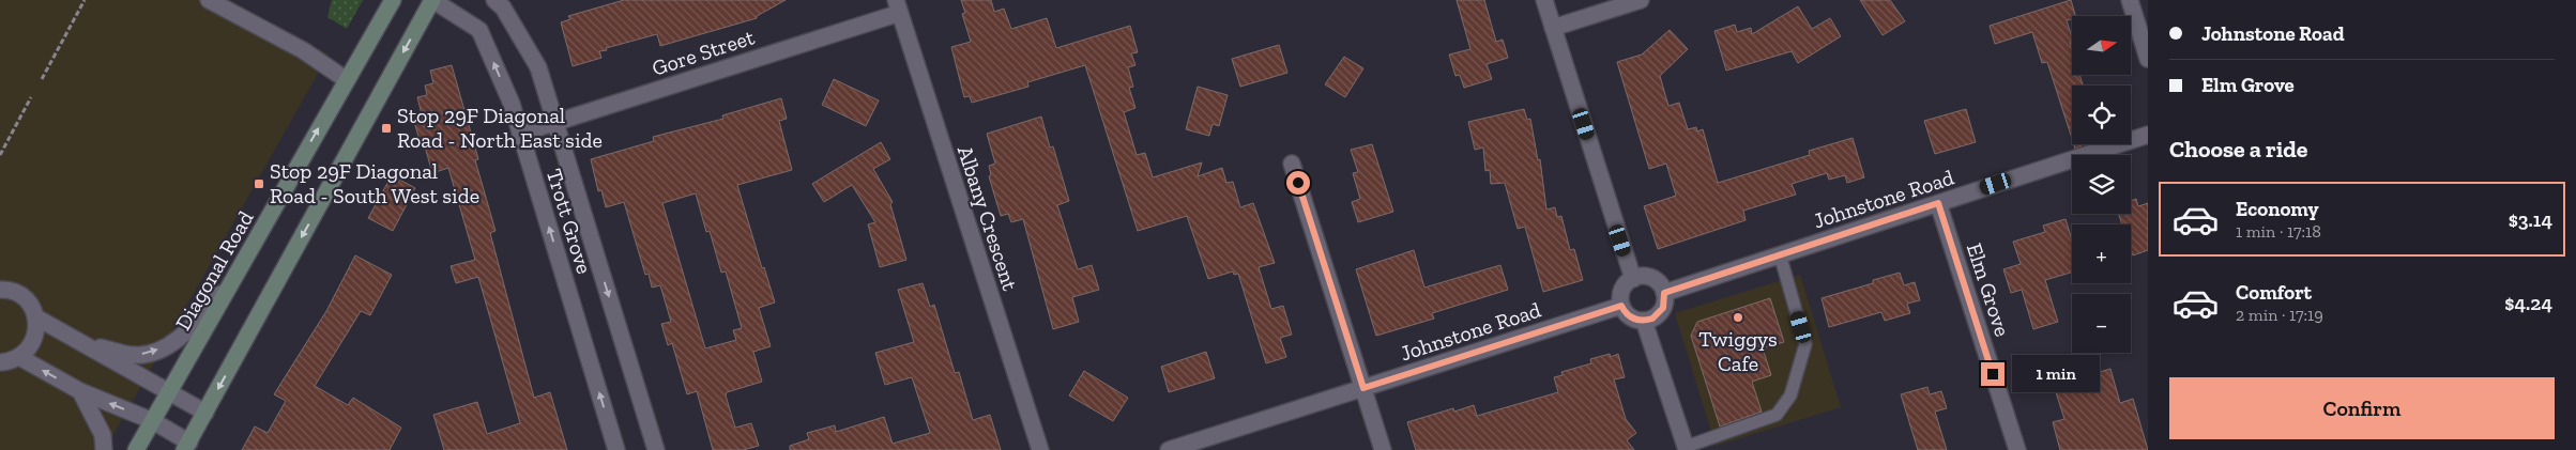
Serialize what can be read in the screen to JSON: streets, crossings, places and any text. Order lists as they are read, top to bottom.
{
  "streets": {
    "main road": ["Diagonal Road"],
    "street": [
      "Gore Street",
      "Johnstone Road",
      "Albany Crescent",
      "Trott Grove",
      "Elm Grove"
    ]
  },
  "crossings": [
    ["Gore Street", "Albany Crescent"],
    ["Gore Street", "Trott Grove"],
    ["Johnstone Road", "Elm Grove"]
  ],
  "places": {
    "transit": ["Stop 29F Diagonal Road - North East side", "Stop 29F Diagonal Road - South West side"],
    "other": ["Twiggys Cafe"]
  },
  "north": "right",
  "page": {
    "banner": ["Johnstone Road", "Elm Grove"],
    "map_buttons": ["+", "−"],
    "heading": "Choose a ride",
    "list": [
      {
        "name": "Economy",
        "note": "1 min · 17:18",
        "value": "$3.14"
      },
      {
        "name": "Comfort",
        "note": "2 min · 17:19",
        "value": "$4.24"
      }
    ],
    "bubble": "1 min",
    "buttons": "Confirm"
  }
}
